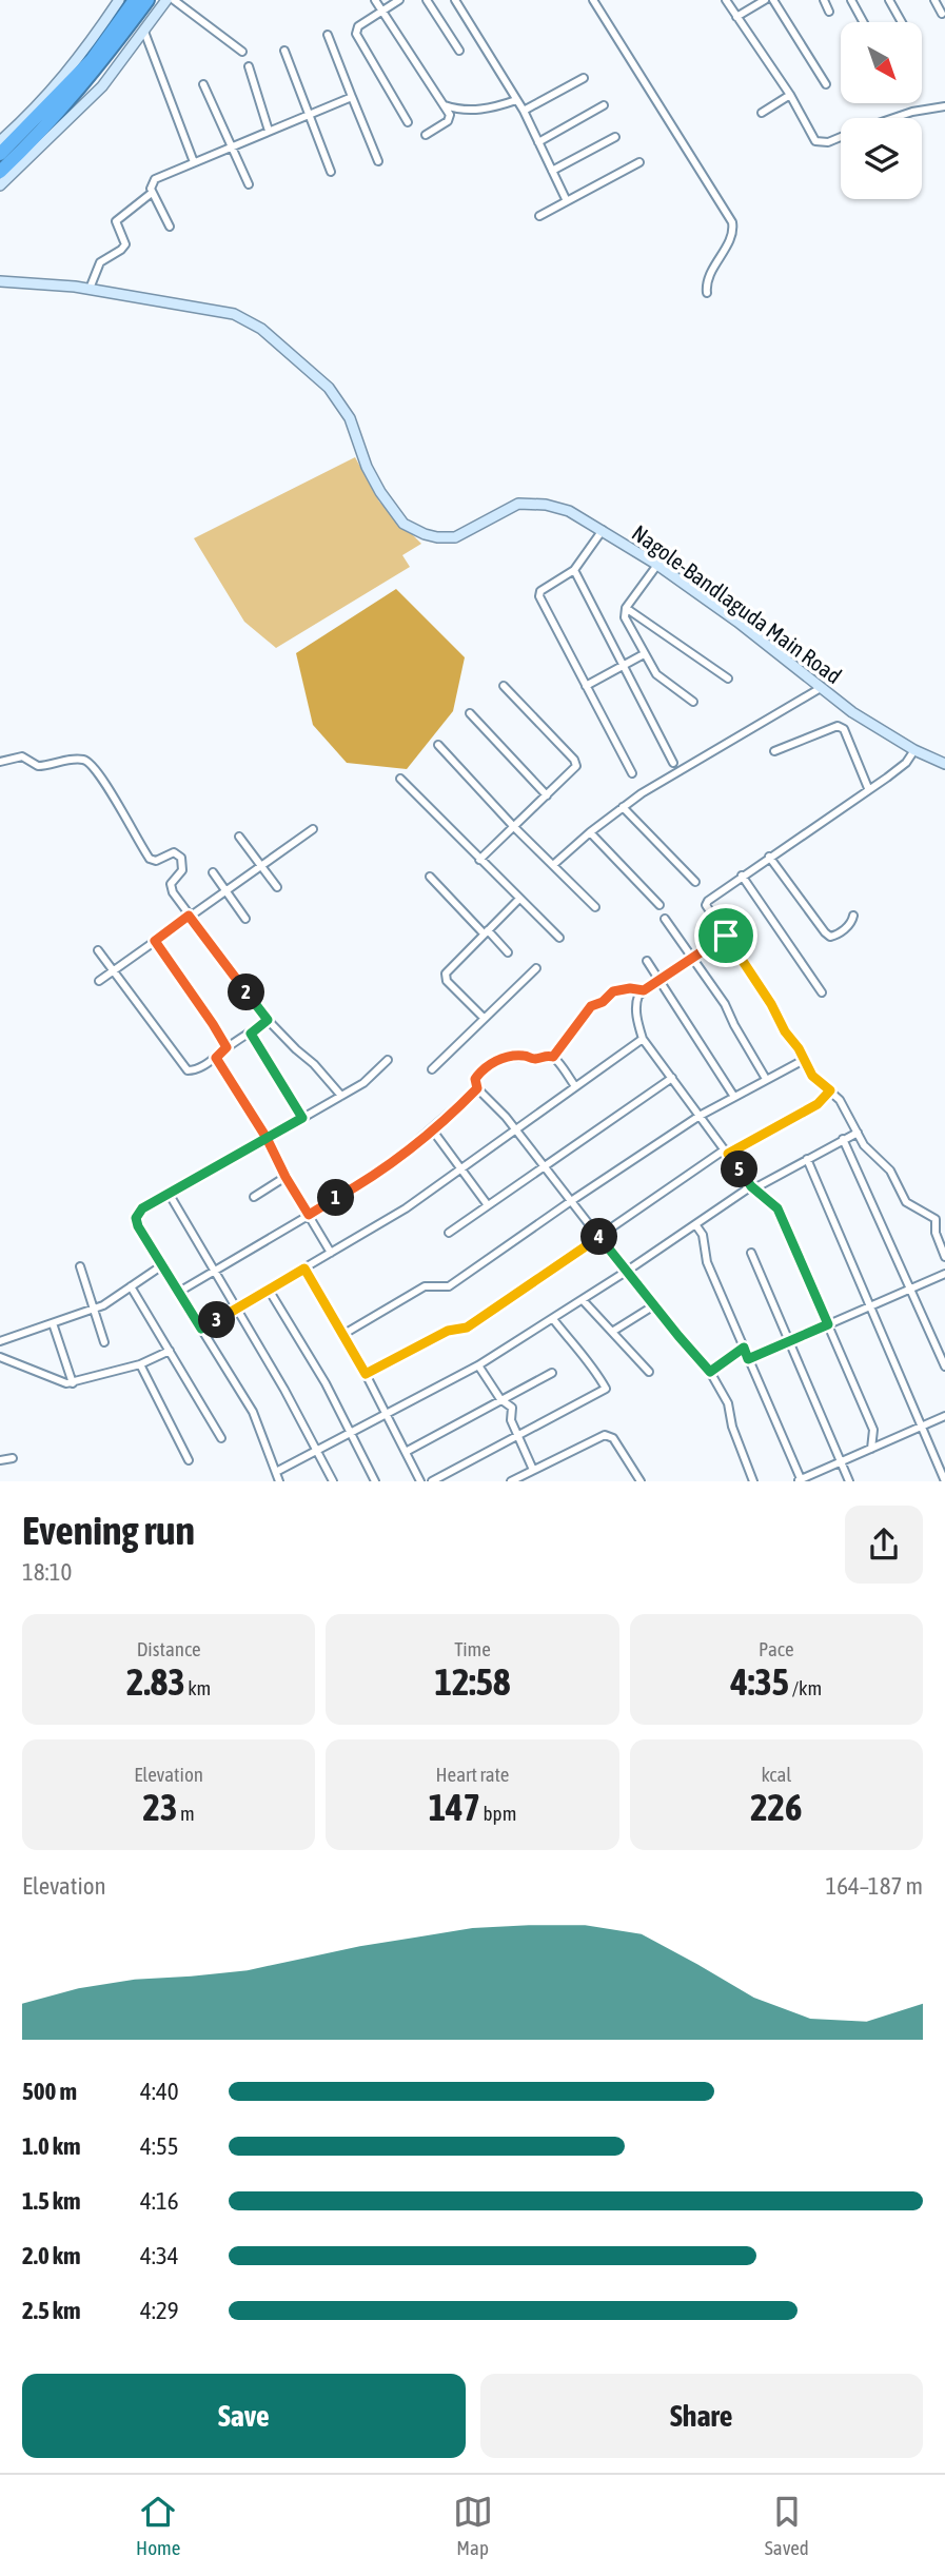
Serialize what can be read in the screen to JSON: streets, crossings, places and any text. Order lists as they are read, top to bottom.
{
  "streets": {
    "street": ["Nagole-Bandlaguda Main Road"]
  },
  "north": "bottom right",
  "page": {
    "pins": [
      "2",
      "5",
      "1",
      "4",
      "3"
    ],
    "heading": ["Evening run", "18:10"],
    "stats": [
      ["Distance", "2.83 km"],
      ["Time", "12:58"],
      ["Pace", "4:35 /km"],
      ["Elevation", "23 m"],
      ["Heart rate", "147 bpm"],
      ["kcal", "226"]
    ],
    "chart": ["Elevation", "164–187 m"],
    "list": [
      {
        "name": "500 m",
        "note": "4:40"
      },
      {
        "name": "1.0 km",
        "note": "4:55"
      },
      {
        "name": "1.5 km",
        "note": "4:16"
      },
      {
        "name": "2.0 km",
        "note": "4:34"
      },
      {
        "name": "2.5 km",
        "note": "4:29"
      }
    ],
    "buttons": ["Save", "Share"],
    "tabs": ["Home", "Map", "Saved"]
  }
}
